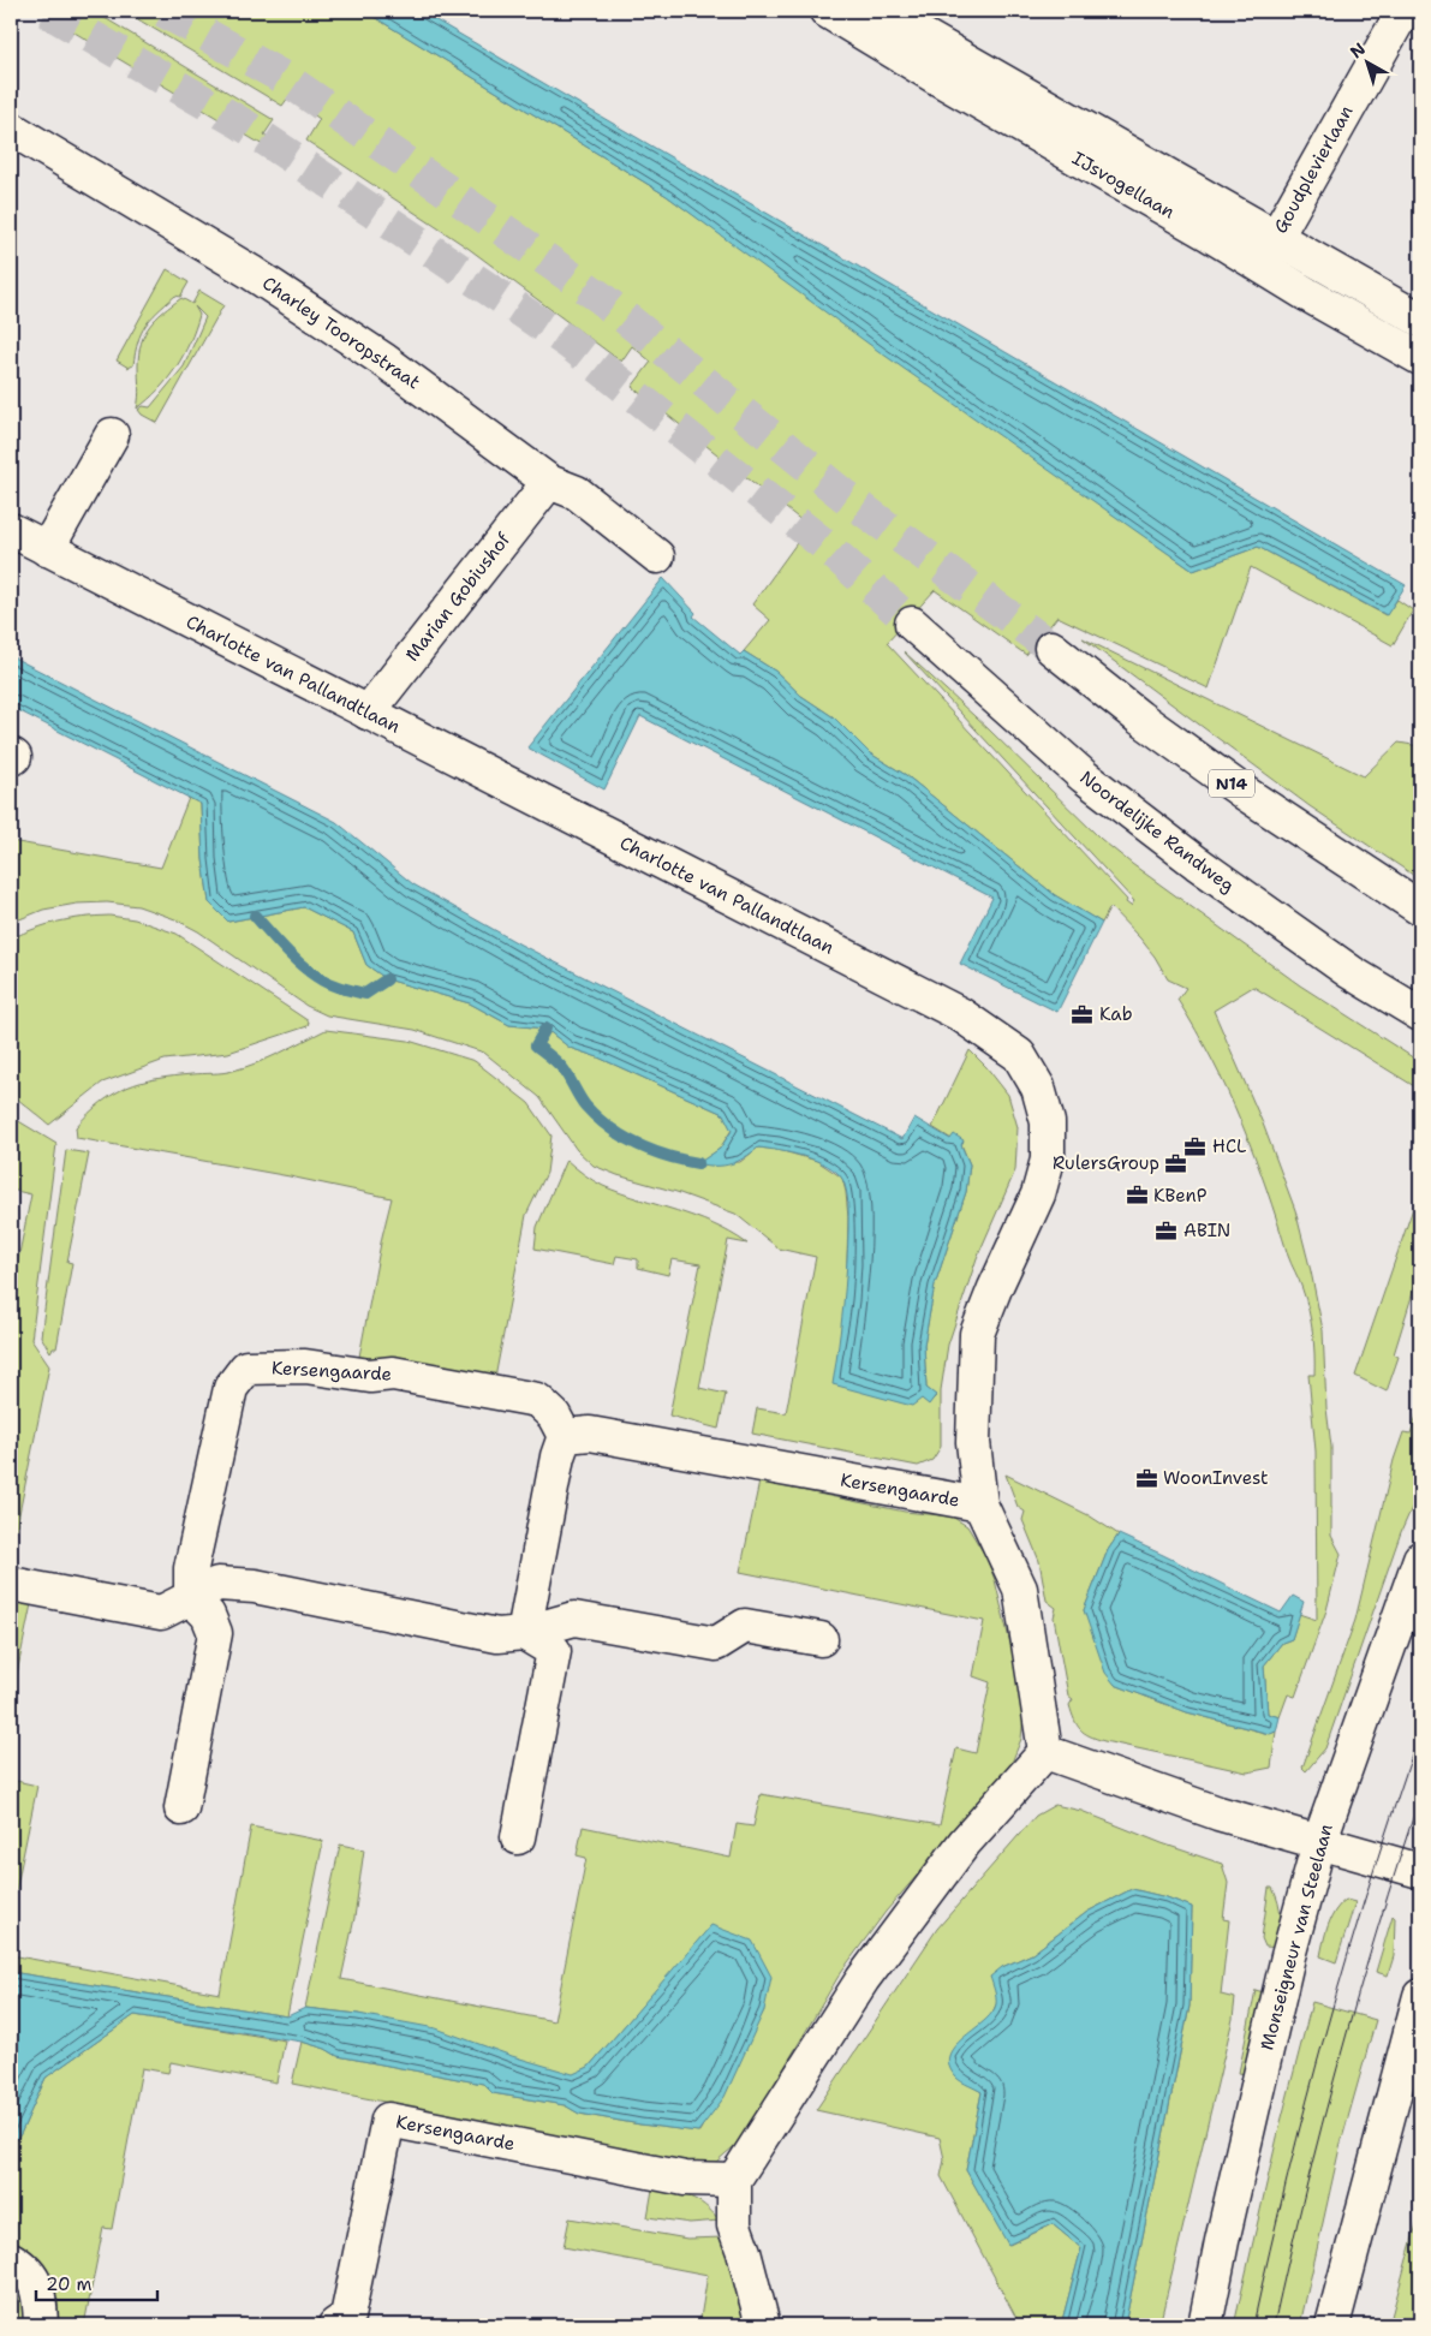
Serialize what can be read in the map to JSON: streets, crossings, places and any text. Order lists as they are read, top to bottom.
{
  "streets": {
    "street": [
      "Goudplevierlaan",
      "IJsvogellaan",
      "Charley Tooropstraat",
      "Marian Gobiushof",
      "Charlotte van Pallandtlaan",
      "N14",
      "Noordelijke Randweg",
      "Kersengaarde",
      "Monseigneur van Steelaan"
    ]
  },
  "crossings": [
    ["Goudplevierlaan", "IJsvogellaan"],
    ["Charley Tooropstraat", "Marian Gobiushof"],
    ["Marian Gobiushof", "Charlotte van Pallandtlaan"],
    ["Charlotte van Pallandtlaan", "Kersengaarde"]
  ],
  "places": {
    "office": [
      "Kab",
      "HCL",
      "RulersGroup",
      "KBenP",
      "ABIN",
      "WoonInvest"
    ]
  },
  "scale_bar": "20 m",
  "north": "top left"
}
